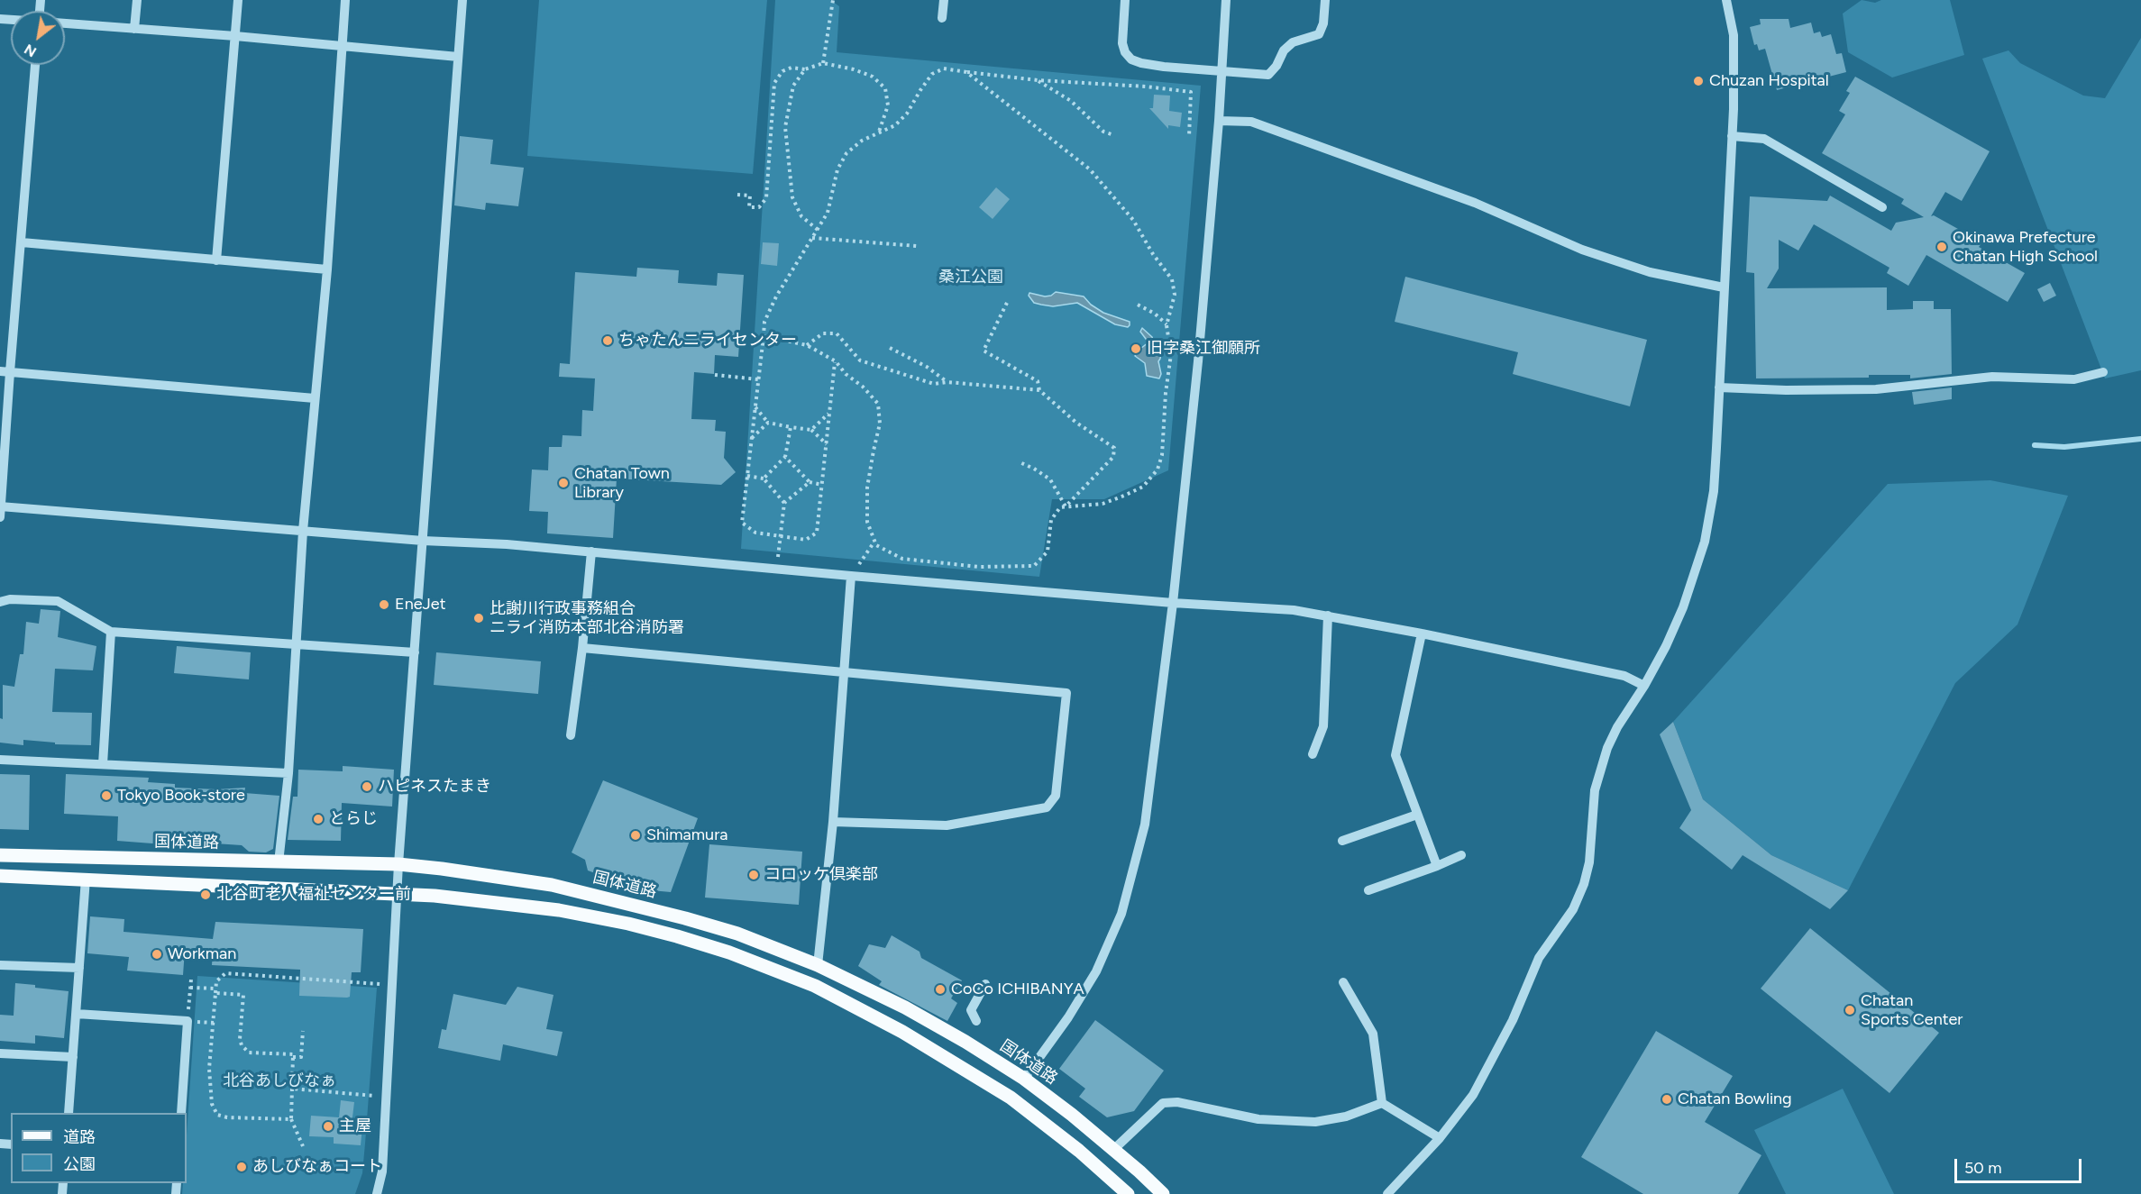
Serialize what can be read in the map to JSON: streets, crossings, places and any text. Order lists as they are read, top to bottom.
{
  "streets": {
    "main road": ["国体道路"]
  },
  "parks": ["桑江公園", "北谷あしびなぁ"],
  "places": [
    "Chuzan Hospital",
    "Okinawa Prefecture Chatan High School",
    "ちゃたんニライセンター",
    "旧字桑江御願所",
    "Chatan Town Library",
    "EneJet",
    "比謝川行政事務組合 ニライ消防本部北谷消防署",
    "ハピネスたまき",
    "Tokyo Book-store",
    "とらじ",
    "Shimamura",
    "コロッケ倶楽部",
    "北谷町老人福祉センター前",
    "Workman",
    "CoCo ICHIBANYA",
    "Chatan Sports Center",
    "Chatan Bowling",
    "主屋",
    "あしびなぁコート"
  ],
  "legend": ["道路", "公園"],
  "scale_bar": "50 m",
  "north": "bottom left"
}
